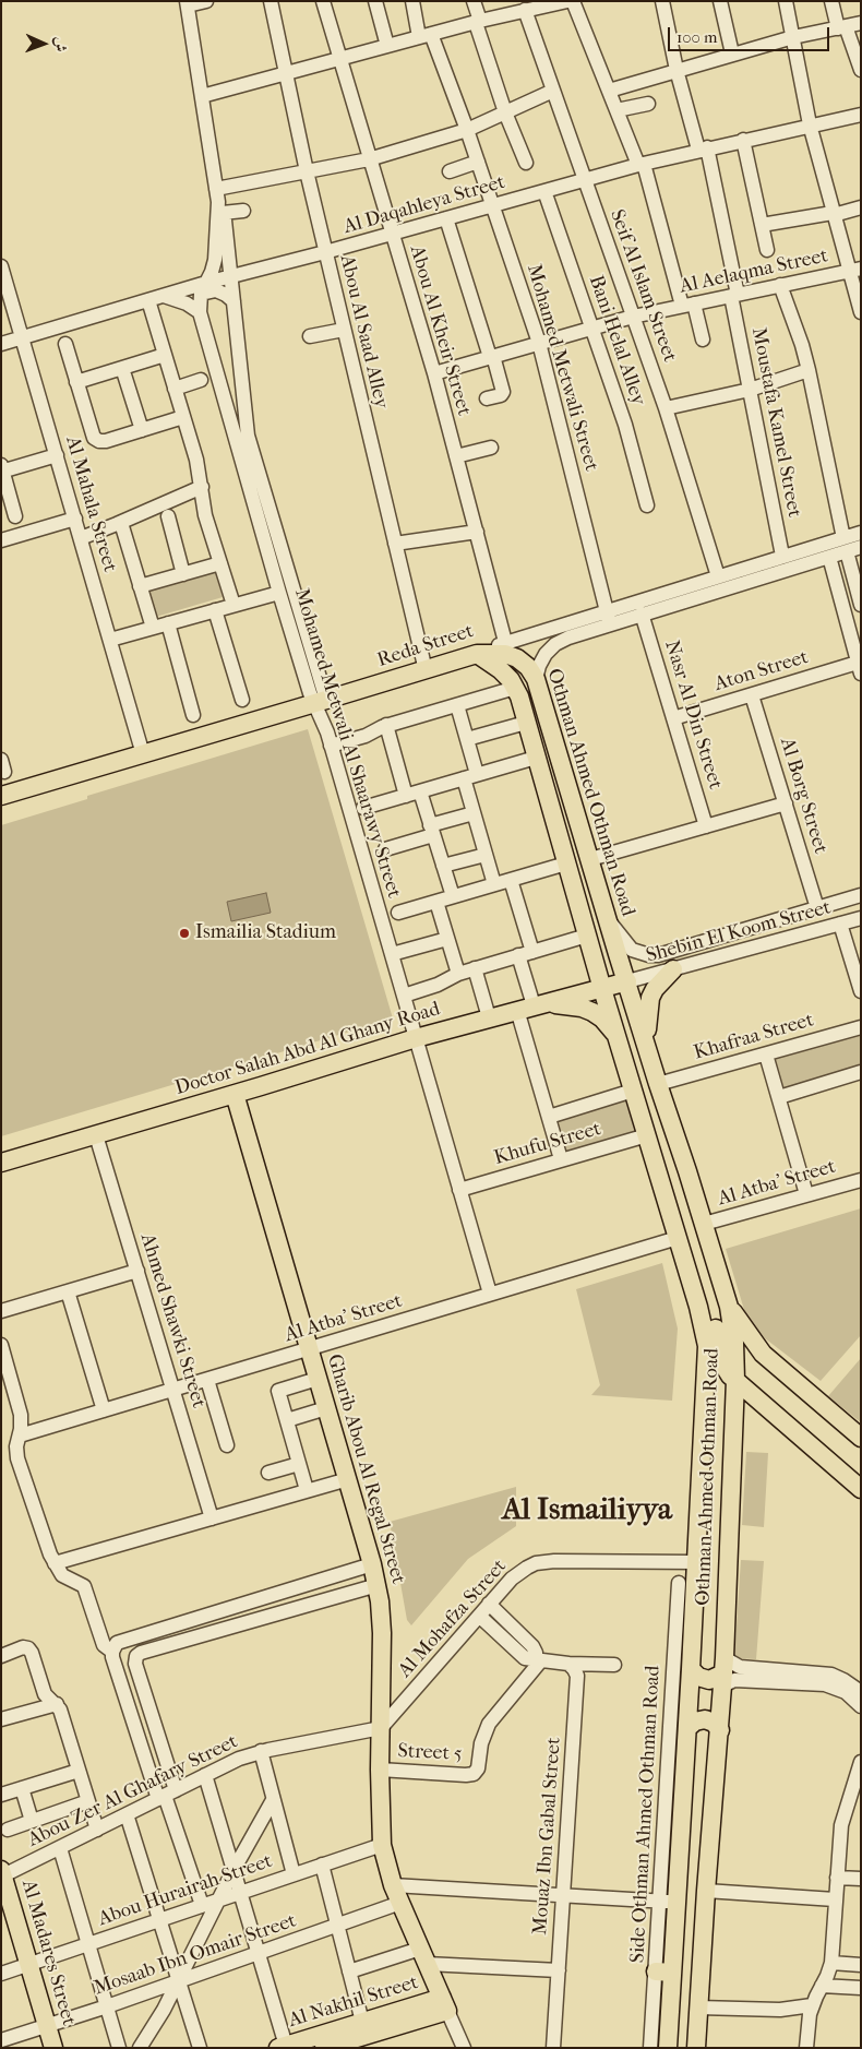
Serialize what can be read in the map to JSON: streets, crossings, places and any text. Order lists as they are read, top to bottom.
{
  "streets": {
    "main road": [
      "Reda Street",
      "Othman Ahmed Othman Road",
      "Doctor Salah Abd Al Ghany Road",
      "Gharib Abou Al Regal Street",
      "Al Madares Street",
      "Al Nakhil Street"
    ],
    "street": [
      "Al Daqahleya Street",
      "Al Aelaqma Street",
      "Seif Al Islam Street",
      "Abou Al Kheir Street",
      "Abou Al Saad Alley",
      "Bani Helal Alley",
      "Mohamed Metwali Street",
      "Moustafa Kamel Street",
      "Al Mahala Street",
      "Aton Street",
      "Nasr Al Din Street",
      "Mohamed Metwali Al Shaarawy Street",
      "Al Borg Street",
      "Shebin El Koom Street",
      "Khafraa Street",
      "Khufu Street",
      "Al Atba' Street",
      "Ahmed Shawki Street",
      "Al Mohafza Street",
      "Street 5",
      "Abou Zer Al Ghafary Street",
      "Side Othman Ahmed Othman Road",
      "Mouaz Ibn Gabal Street",
      "Abou Hurairah Street",
      "Mosaab Ibn Omair Street"
    ]
  },
  "crossings": [
    ["Al Daqahleya Street", "Seif Al Islam Street"],
    ["Al Daqahleya Street", "Abou Al Kheir Street"],
    ["Al Daqahleya Street", "Abou Al Saad Alley"],
    ["Al Daqahleya Street", "Bani Helal Alley"],
    ["Al Daqahleya Street", "Mohamed Metwali Street"],
    ["Al Daqahleya Street", "Moustafa Kamel Street"],
    ["Al Daqahleya Street", "Al Mahala Street"],
    ["Al Daqahleya Street", "Mohamed Metwali Al Shaarawy Street"],
    ["Al Aelaqma Street", "Seif Al Islam Street"],
    ["Al Aelaqma Street", "Abou Al Kheir Street"],
    ["Al Aelaqma Street", "Bani Helal Alley"],
    ["Al Aelaqma Street", "Mohamed Metwali Street"],
    ["Al Aelaqma Street", "Moustafa Kamel Street"],
    ["Seif Al Islam Street", "Reda Street"],
    ["Abou Al Kheir Street", "Reda Street"],
    ["Abou Al Saad Alley", "Reda Street"],
    ["Mohamed Metwali Street", "Reda Street"],
    ["Moustafa Kamel Street", "Reda Street"],
    ["Al Mahala Street", "Reda Street"],
    ["Reda Street", "Nasr Al Din Street"],
    ["Reda Street", "Mohamed Metwali Al Shaarawy Street"],
    ["Reda Street", "Othman Ahmed Othman Road"],
    ["Aton Street", "Nasr Al Din Street"],
    ["Aton Street", "Al Borg Street"],
    ["Mohamed Metwali Al Shaarawy Street", "Doctor Salah Abd Al Ghany Road"],
    ["Mohamed Metwali Al Shaarawy Street", "Khufu Street"],
    ["Mohamed Metwali Al Shaarawy Street", "Al Atba' Street"],
    ["Othman Ahmed Othman Road", "Shebin El Koom Street"],
    ["Othman Ahmed Othman Road", "Khafraa Street"],
    ["Othman Ahmed Othman Road", "Doctor Salah Abd Al Ghany Road"],
    ["Othman Ahmed Othman Road", "Khufu Street"],
    ["Othman Ahmed Othman Road", "Al Atba' Street"],
    ["Othman Ahmed Othman Road", "Al Mohafza Street"],
    ["Othman Ahmed Othman Road", "Side Othman Ahmed Othman Road"],
    ["Al Borg Street", "Shebin El Koom Street"],
    ["Doctor Salah Abd Al Ghany Road", "Ahmed Shawki Street"],
    ["Doctor Salah Abd Al Ghany Road", "Gharib Abou Al Regal Street"],
    ["Al Atba' Street", "Ahmed Shawki Street"],
    ["Al Atba' Street", "Gharib Abou Al Regal Street"],
    ["Gharib Abou Al Regal Street", "Al Mohafza Street"],
    ["Gharib Abou Al Regal Street", "Street 5"],
    ["Gharib Abou Al Regal Street", "Abou Zer Al Ghafary Street"],
    ["Gharib Abou Al Regal Street", "Abou Hurairah Street"],
    ["Gharib Abou Al Regal Street", "Mosaab Ibn Omair Street"],
    ["Gharib Abou Al Regal Street", "Al Nakhil Street"],
    ["Al Mohafza Street", "Abou Zer Al Ghafary Street"],
    ["Abou Zer Al Ghafary Street", "Al Madares Street"],
    ["Abou Hurairah Street", "Al Madares Street"],
    ["Al Madares Street", "Mosaab Ibn Omair Street"]
  ],
  "districts": ["Al Ismailiyya"],
  "places": ["Ismailia Stadium"],
  "scale_bar": "100 m",
  "north": "right"
}
